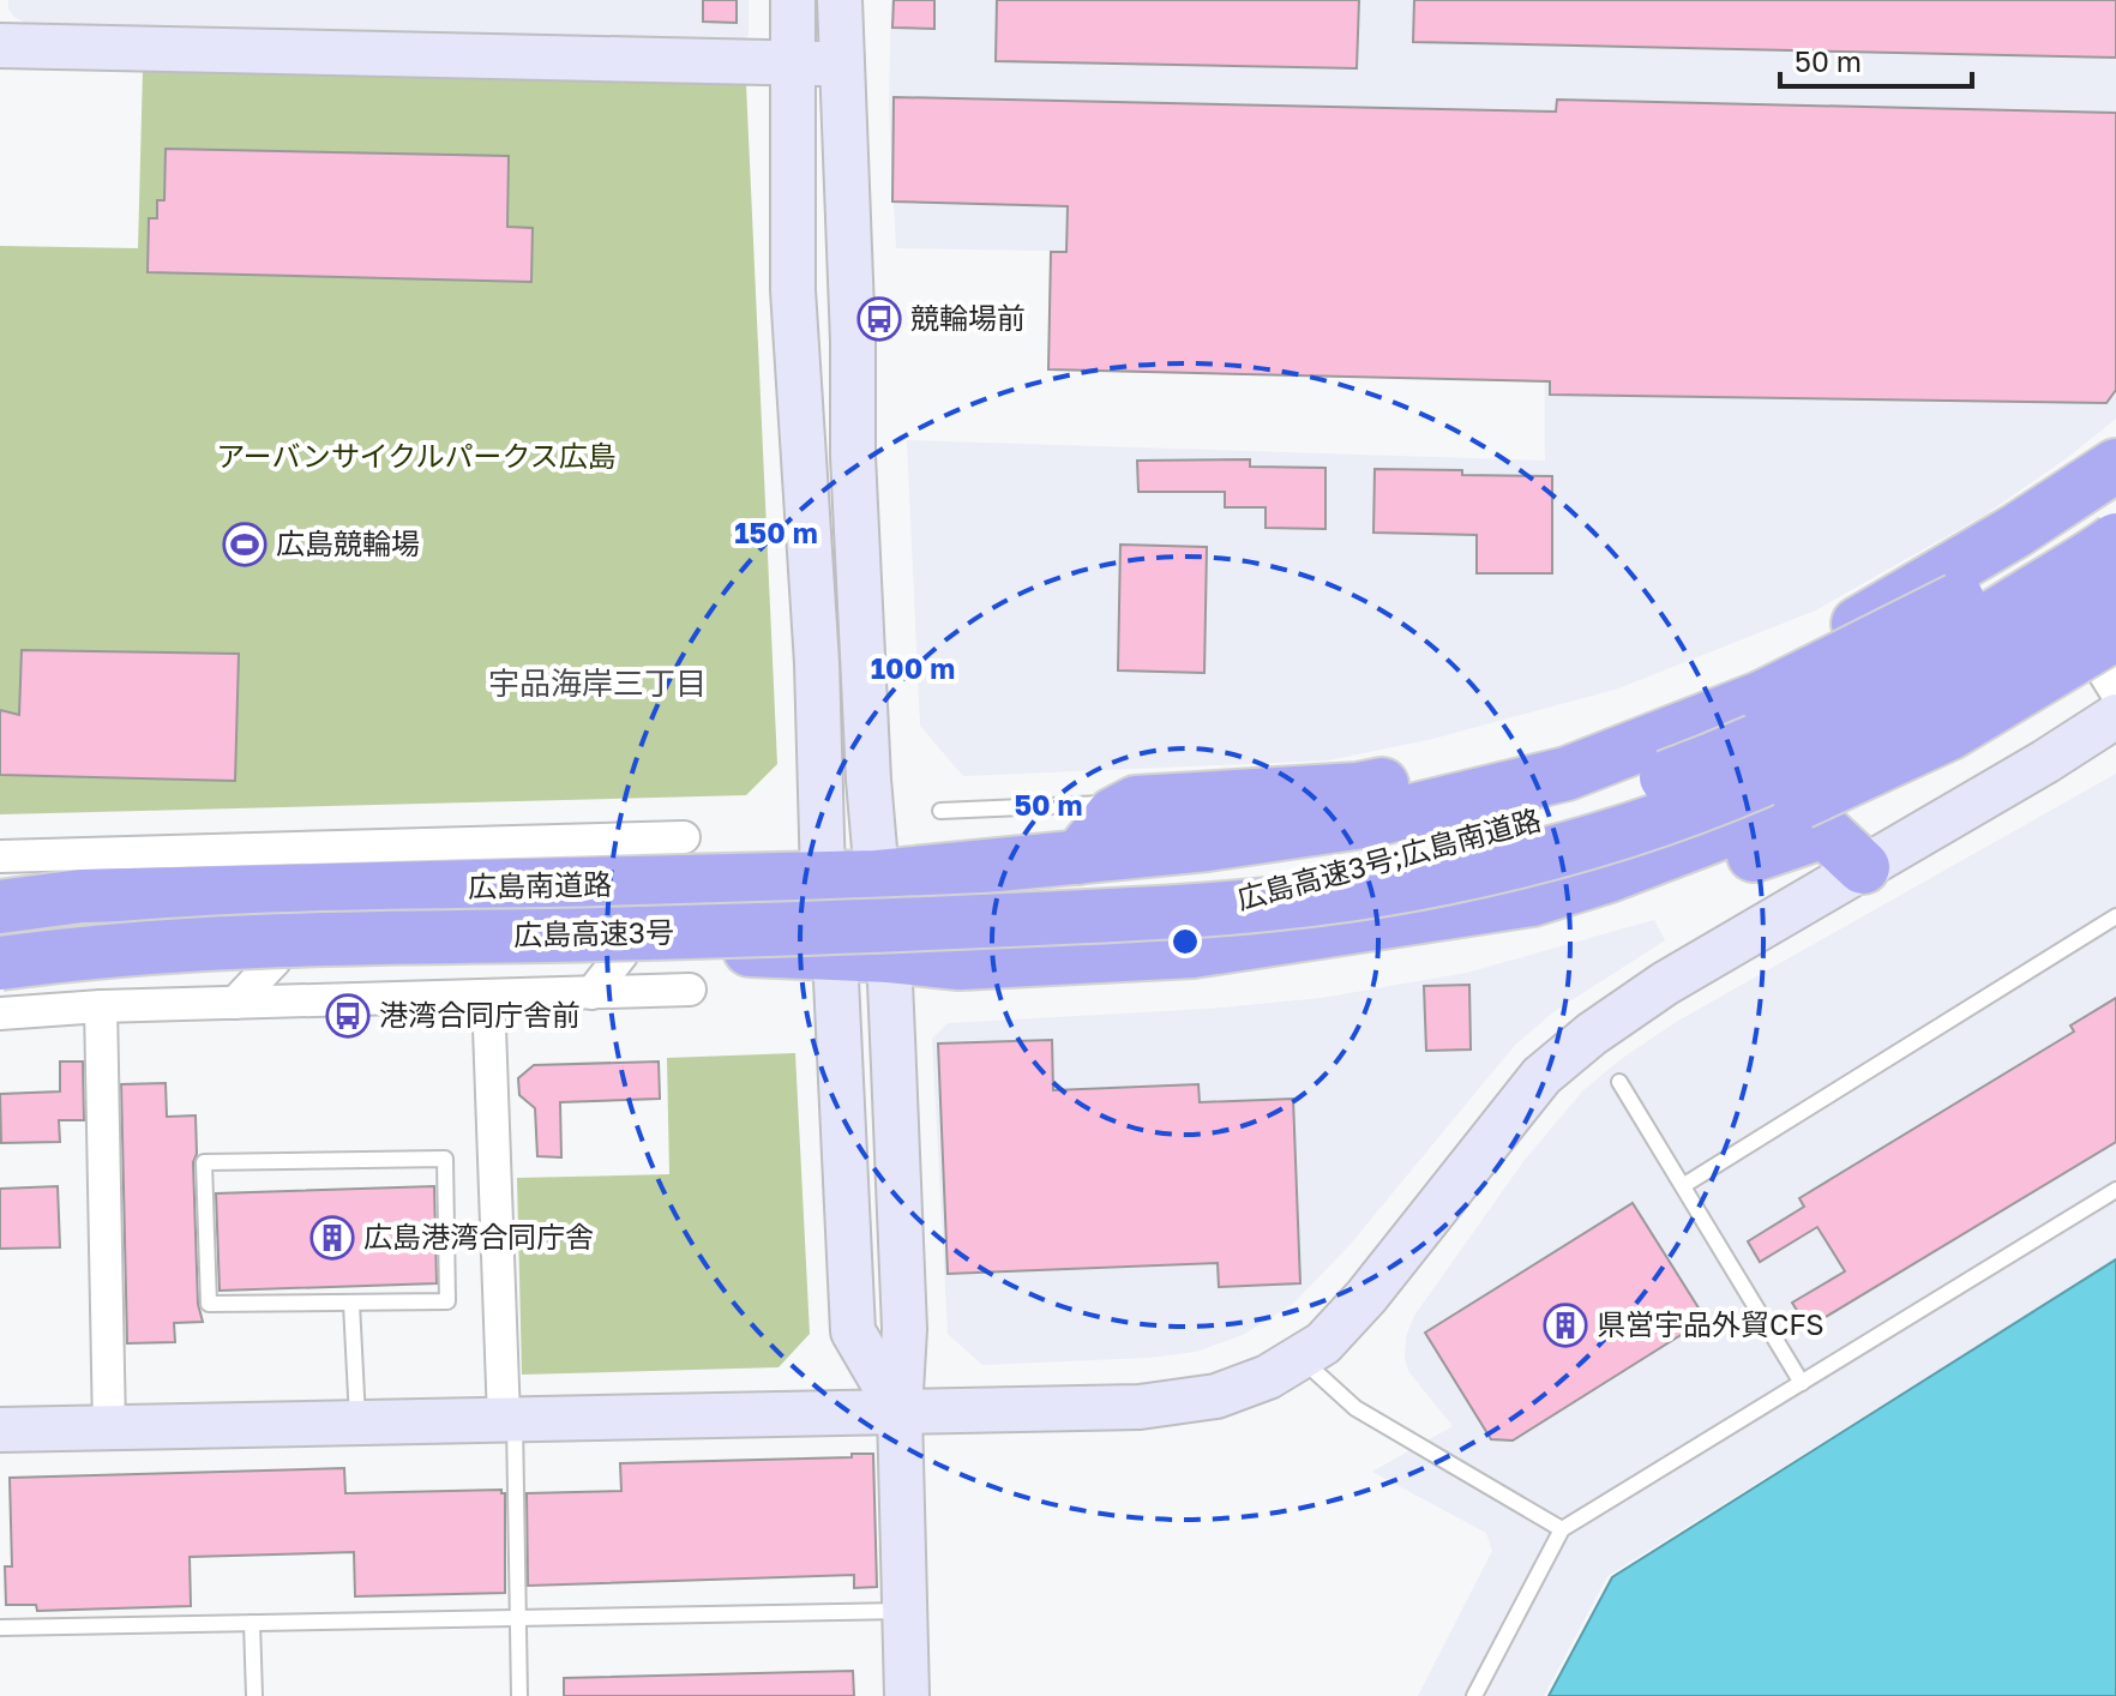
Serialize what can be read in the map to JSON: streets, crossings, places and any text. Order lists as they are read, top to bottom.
{
  "streets": {
    "highway": ["広島高速3号;広島南道路", "広島南道路", "広島高速3号"]
  },
  "crossings": [
    ["広島高速3号;広島南道路", "広島高速3号"]
  ],
  "districts": ["宇品海岸三丁目"],
  "parks": ["アーバンサイクルパークス広島"],
  "places": {
    "bus stop": ["競輪場前", "港湾合同庁舎前"],
    "sports": ["広島競輪場"],
    "building": ["広島港湾合同庁舎", "県営宇品外貿CFS"]
  },
  "scale_bar": "50 m",
  "rings": ["150 m", "100 m", "50 m"]
}
